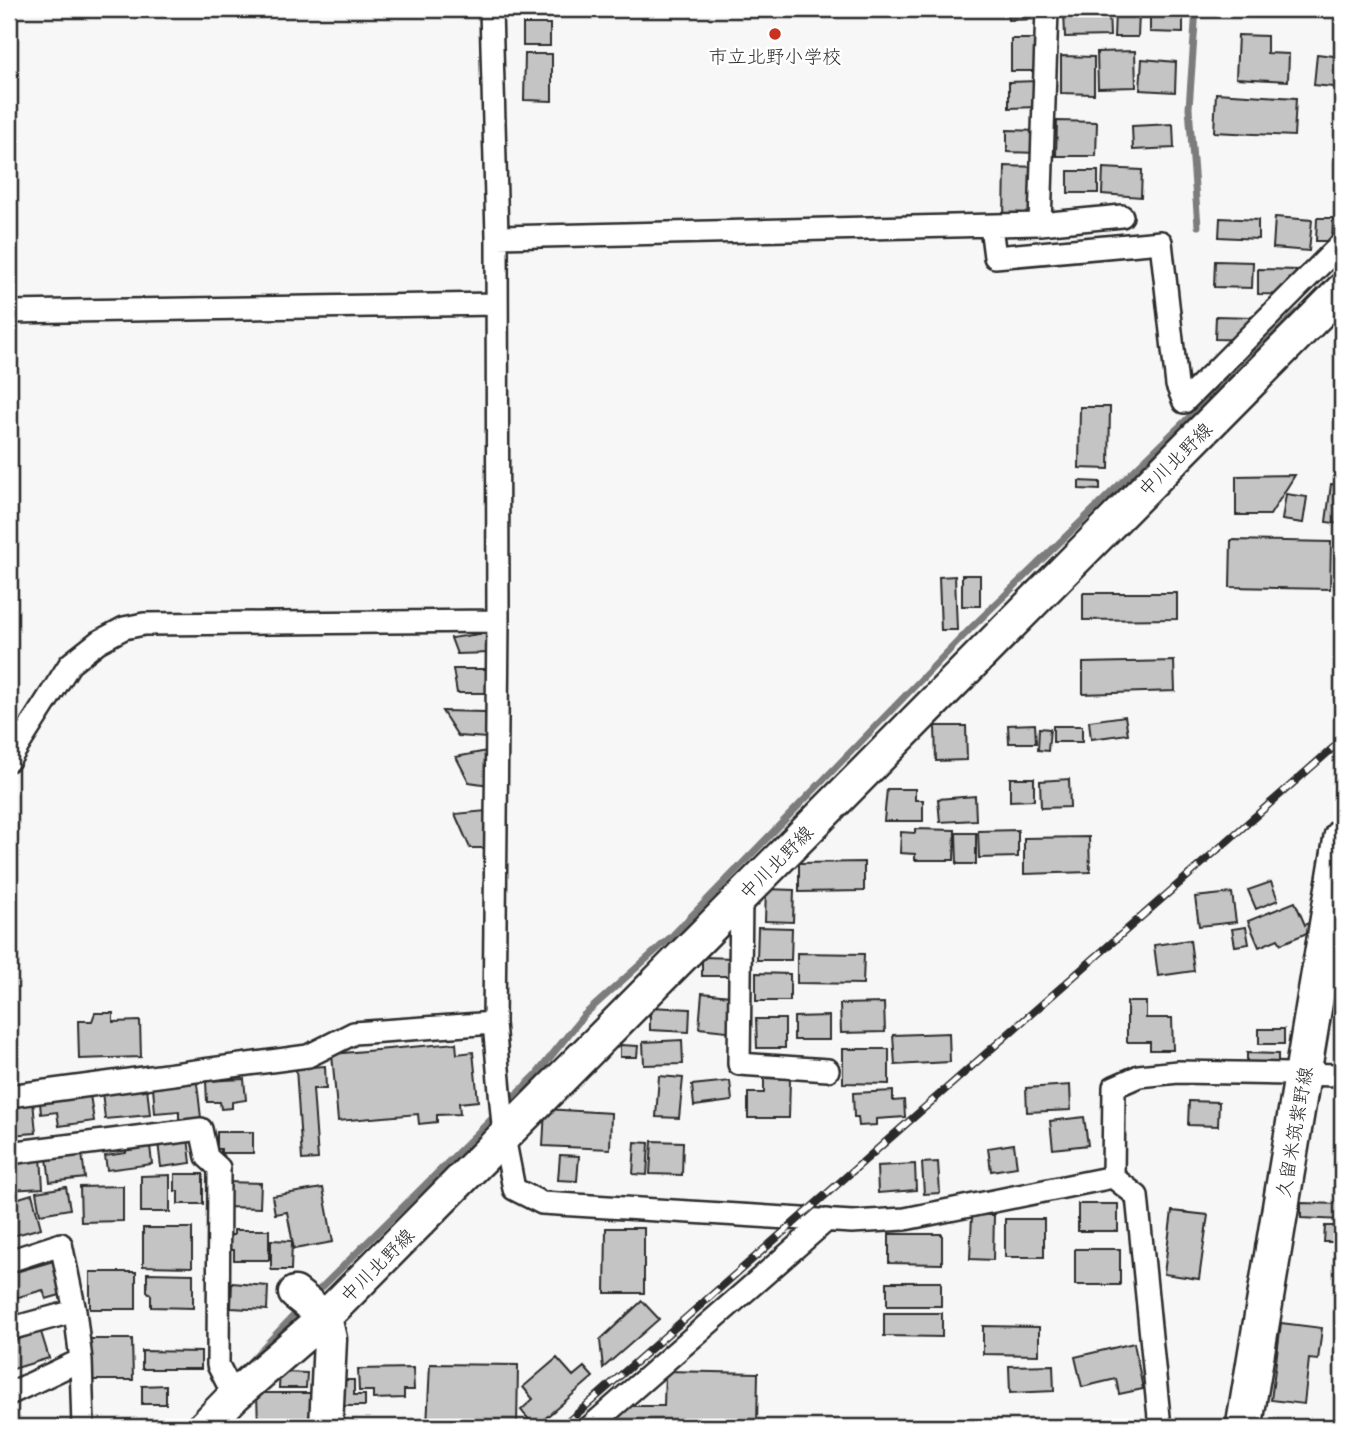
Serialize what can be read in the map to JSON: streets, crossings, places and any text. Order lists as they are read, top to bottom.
{
  "streets": {
    "main road": ["中川北野線", "久留米筑紫野線"]
  },
  "places": ["市立北野小学校"]
}
